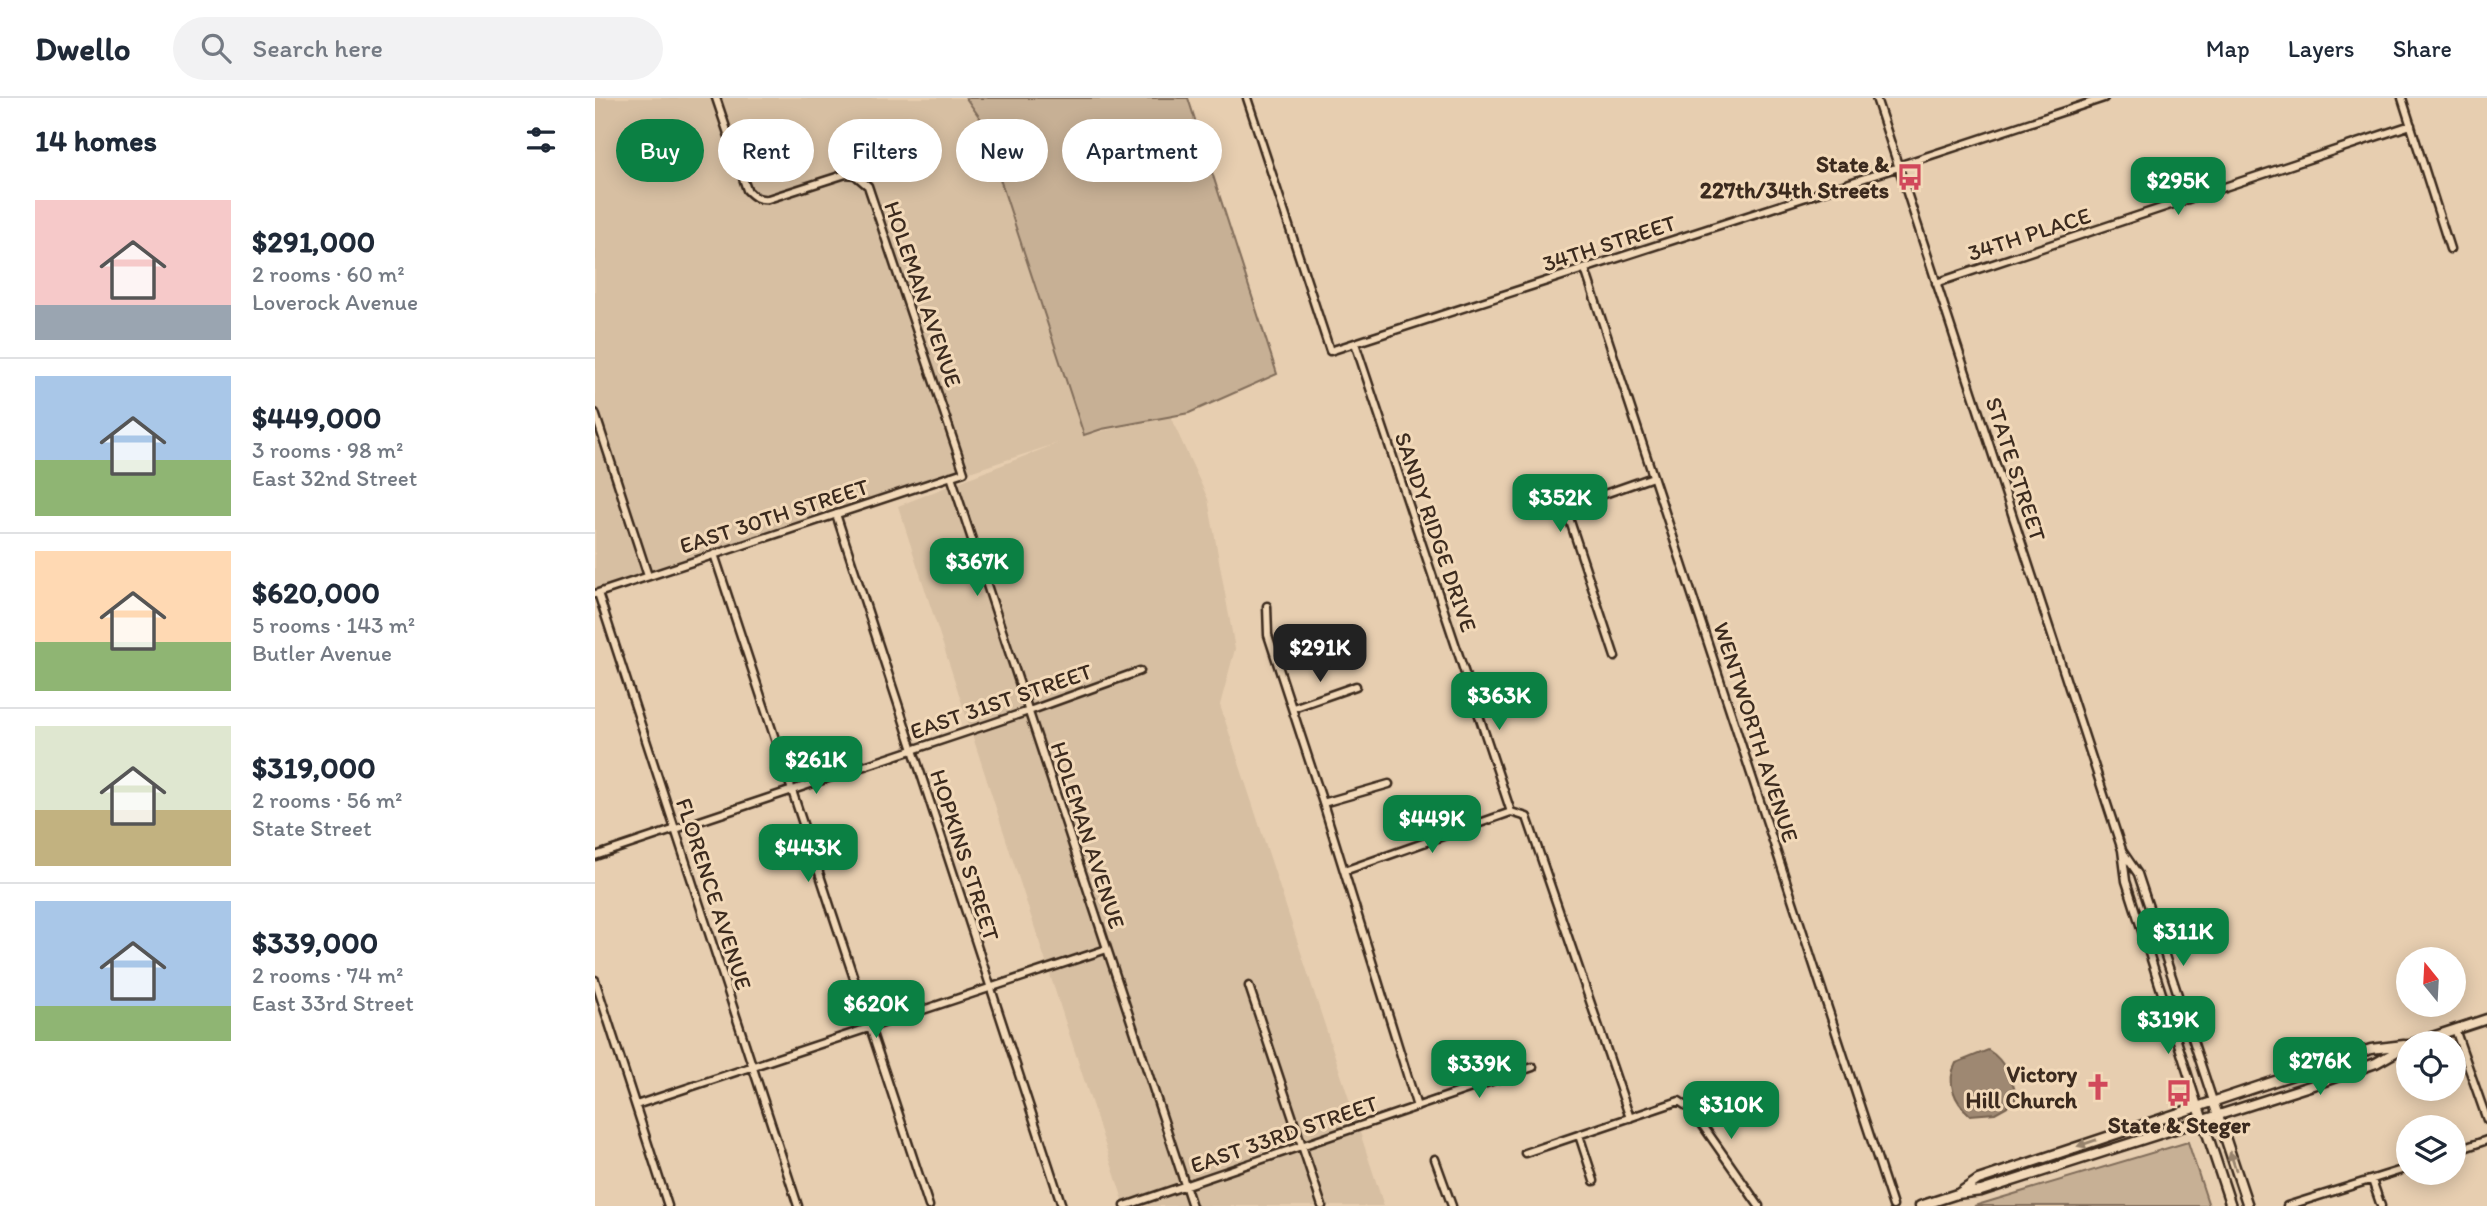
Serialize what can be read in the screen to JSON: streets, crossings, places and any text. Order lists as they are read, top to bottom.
{
  "streets": {
    "street": [
      "34TH PLACE",
      "34TH STREET",
      "HOLEMAN AVENUE",
      "STATE STREET",
      "EAST 30TH STREET",
      "SANDY RIDGE DRIVE",
      "EAST 31ST STREET",
      "WENTWORTH AVENUE",
      "HOPKINS STREET",
      "FLORENCE AVENUE",
      "EAST 33RD STREET"
    ]
  },
  "crossings": [
    ["34TH PLACE", "STATE STREET"],
    ["34TH STREET", "STATE STREET"],
    ["34TH STREET", "SANDY RIDGE DRIVE"],
    ["34TH STREET", "WENTWORTH AVENUE"],
    ["HOLEMAN AVENUE", "EAST 30TH STREET"],
    ["HOLEMAN AVENUE", "EAST 31ST STREET"],
    ["HOLEMAN AVENUE", "EAST 33RD STREET"],
    ["EAST 30TH STREET", "HOPKINS STREET"],
    ["EAST 30TH STREET", "FLORENCE AVENUE"],
    ["EAST 31ST STREET", "HOPKINS STREET"],
    ["EAST 31ST STREET", "FLORENCE AVENUE"]
  ],
  "places": {
    "bus stop": ["State & 227th/34th Streets", "State & Steger"],
    "church": ["Victory Hill Church"]
  },
  "north": "top",
  "page": {
    "header": "Dwello",
    "search": "Search here",
    "nav": ["Map", "Layers", "Share"],
    "heading": "14 homes",
    "chip": [
      "Buy",
      "Rent",
      "Filters",
      "New",
      "Apartment"
    ],
    "price": [
      "$295K",
      "$352K",
      "$367K",
      "$291K",
      "$363K",
      "$261K",
      "$449K",
      "$443K",
      "$311K",
      "$620K",
      "$319K",
      "$276K",
      "$339K",
      "$310K"
    ],
    "list": [
      {
        "name": "$291,000",
        "note": "2 rooms · 60 m² · Loverock Avenue"
      },
      {
        "name": "$449,000",
        "note": "3 rooms · 98 m² · East 32nd Street"
      },
      {
        "name": "$620,000",
        "note": "5 rooms · 143 m² · Butler Avenue"
      },
      {
        "name": "$319,000",
        "note": "2 rooms · 56 m² · State Street"
      },
      {
        "name": "$339,000",
        "note": "2 rooms · 74 m² · East 33rd Street"
      }
    ]
  }
}
